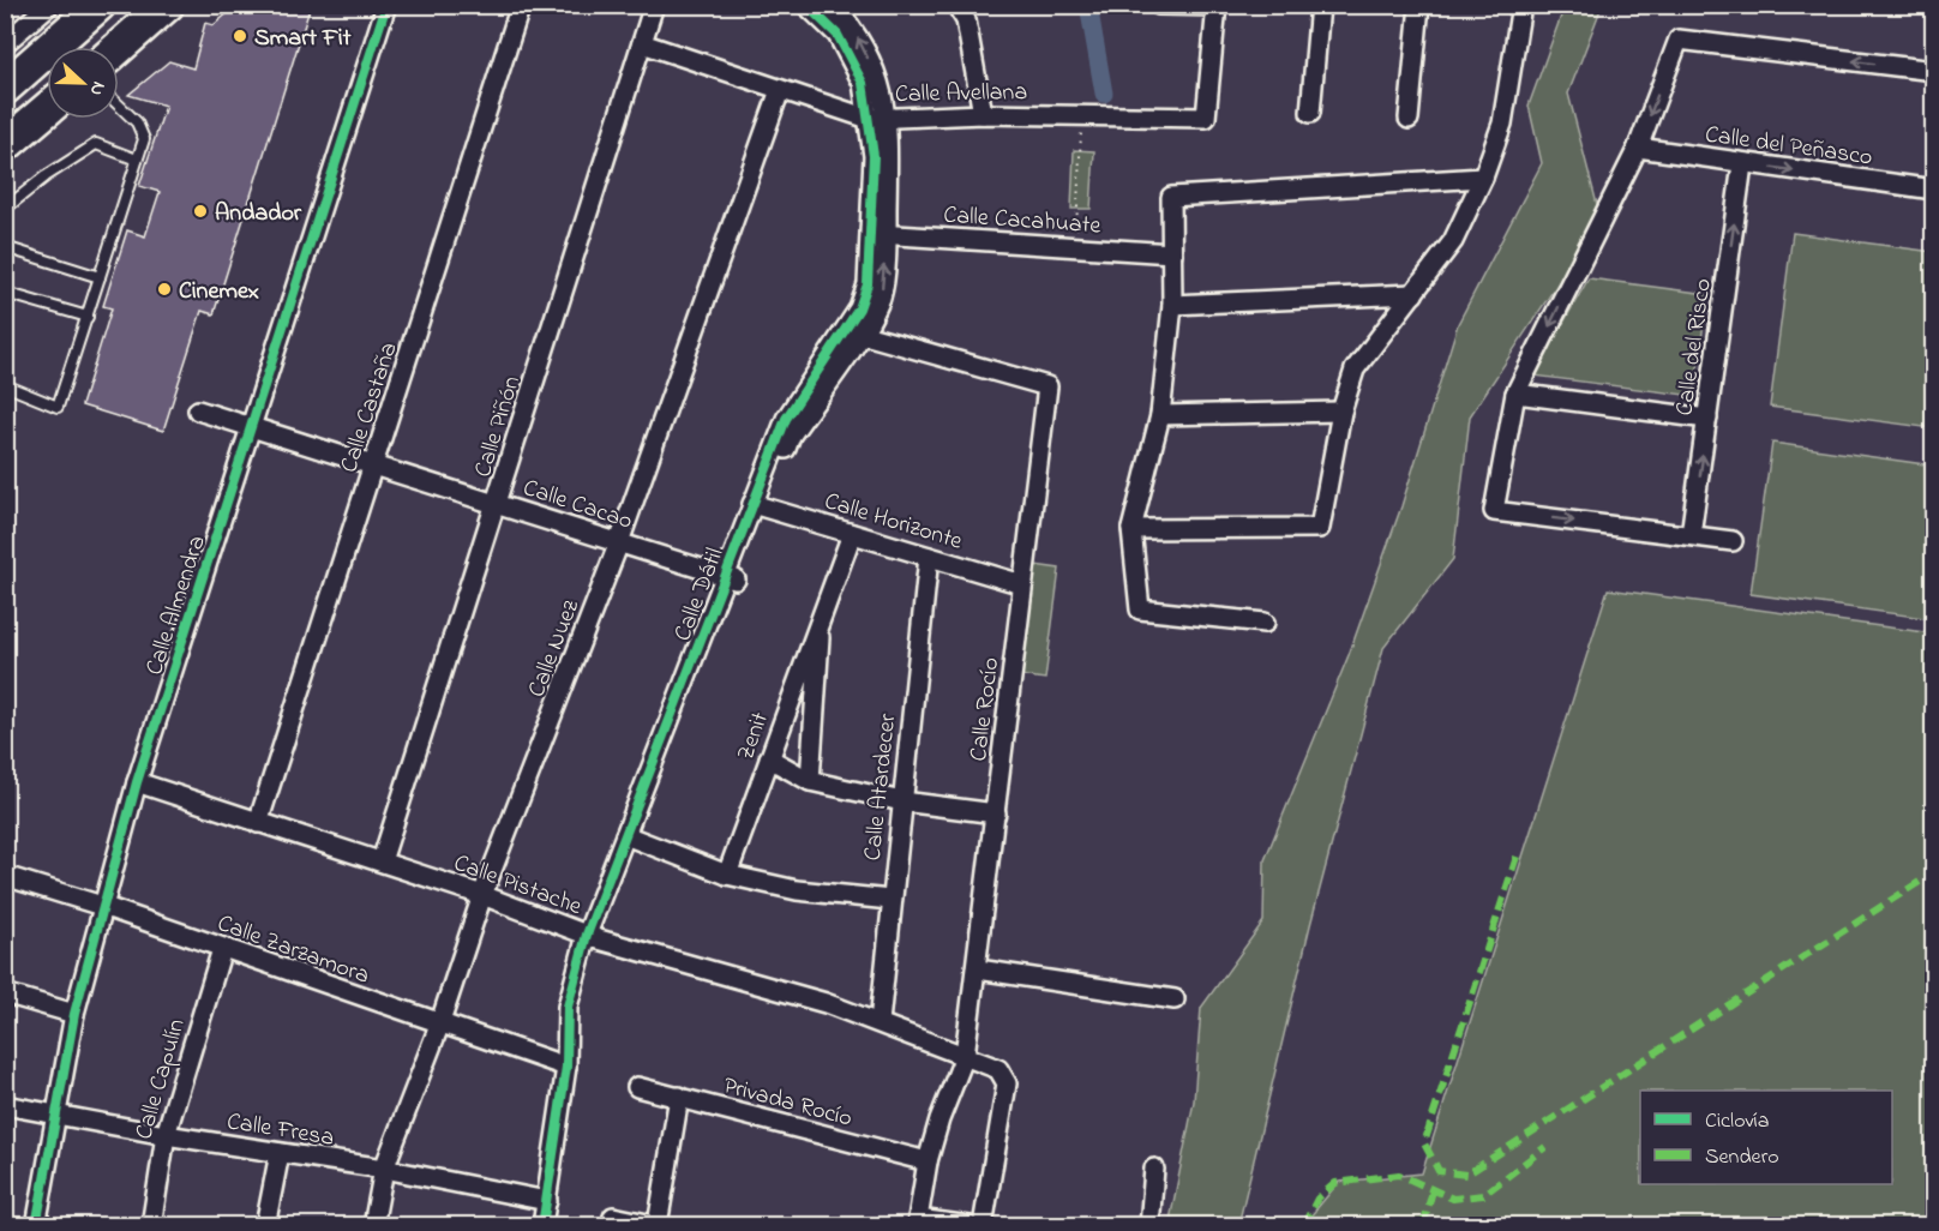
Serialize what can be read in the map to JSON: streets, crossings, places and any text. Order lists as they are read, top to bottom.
{
  "streets": {
    "street": [
      "Calle Avellana",
      "Calle del Peñasco",
      "Calle Cacahuate",
      "Calle del Risco",
      "Calle Castaña",
      "Calle Piñón",
      "Calle Cacao",
      "Calle Horizonte",
      "Calle Dátil",
      "Calle Almendra",
      "Calle Nuez",
      "Calle Rocío",
      "Zenit",
      "Calle Atardecer",
      "Calle Pistache",
      "Calle Zarzamora",
      "Calle Capulín",
      "Privada Rocío",
      "Calle Fresa"
    ]
  },
  "crossings": [
    ["Calle Avellana", "Calle Piñón"],
    ["Calle Avellana", "Calle Dátil"],
    ["Calle Avellana", "Calle Nuez"],
    ["Calle del Peñasco", "Calle del Risco"],
    ["Calle Cacahuate", "Calle Dátil"],
    ["Calle Castaña", "Calle Cacao"],
    ["Calle Castaña", "Calle Pistache"],
    ["Calle Piñón", "Calle Cacao"],
    ["Calle Piñón", "Calle Pistache"],
    ["Calle Cacao", "Calle Dátil"],
    ["Calle Cacao", "Calle Almendra"],
    ["Calle Cacao", "Calle Nuez"],
    ["Calle Horizonte", "Calle Dátil"],
    ["Calle Horizonte", "Calle Rocío"],
    ["Calle Horizonte", "Zenit"],
    ["Calle Horizonte", "Calle Atardecer"],
    ["Calle Dátil", "Calle Rocío"],
    ["Calle Dátil", "Calle Pistache"],
    ["Calle Dátil", "Calle Zarzamora"],
    ["Calle Dátil", "Calle Fresa"],
    ["Calle Almendra", "Calle Pistache"],
    ["Calle Almendra", "Calle Zarzamora"],
    ["Calle Almendra", "Calle Fresa"],
    ["Calle Nuez", "Calle Pistache"],
    ["Calle Nuez", "Calle Zarzamora"],
    ["Calle Nuez", "Calle Fresa"],
    ["Calle Rocío", "Calle Pistache"],
    ["Calle Rocío", "Privada Rocío"],
    ["Calle Atardecer", "Calle Pistache"],
    ["Calle Zarzamora", "Calle Capulín"],
    ["Calle Capulín", "Calle Fresa"]
  ],
  "one_way": ["Calle del Peñasco"],
  "places": ["Smart Fit", "Andador", "Cinemex"],
  "legend": ["Ciclovía", "Sendero"],
  "north": "right"
}
